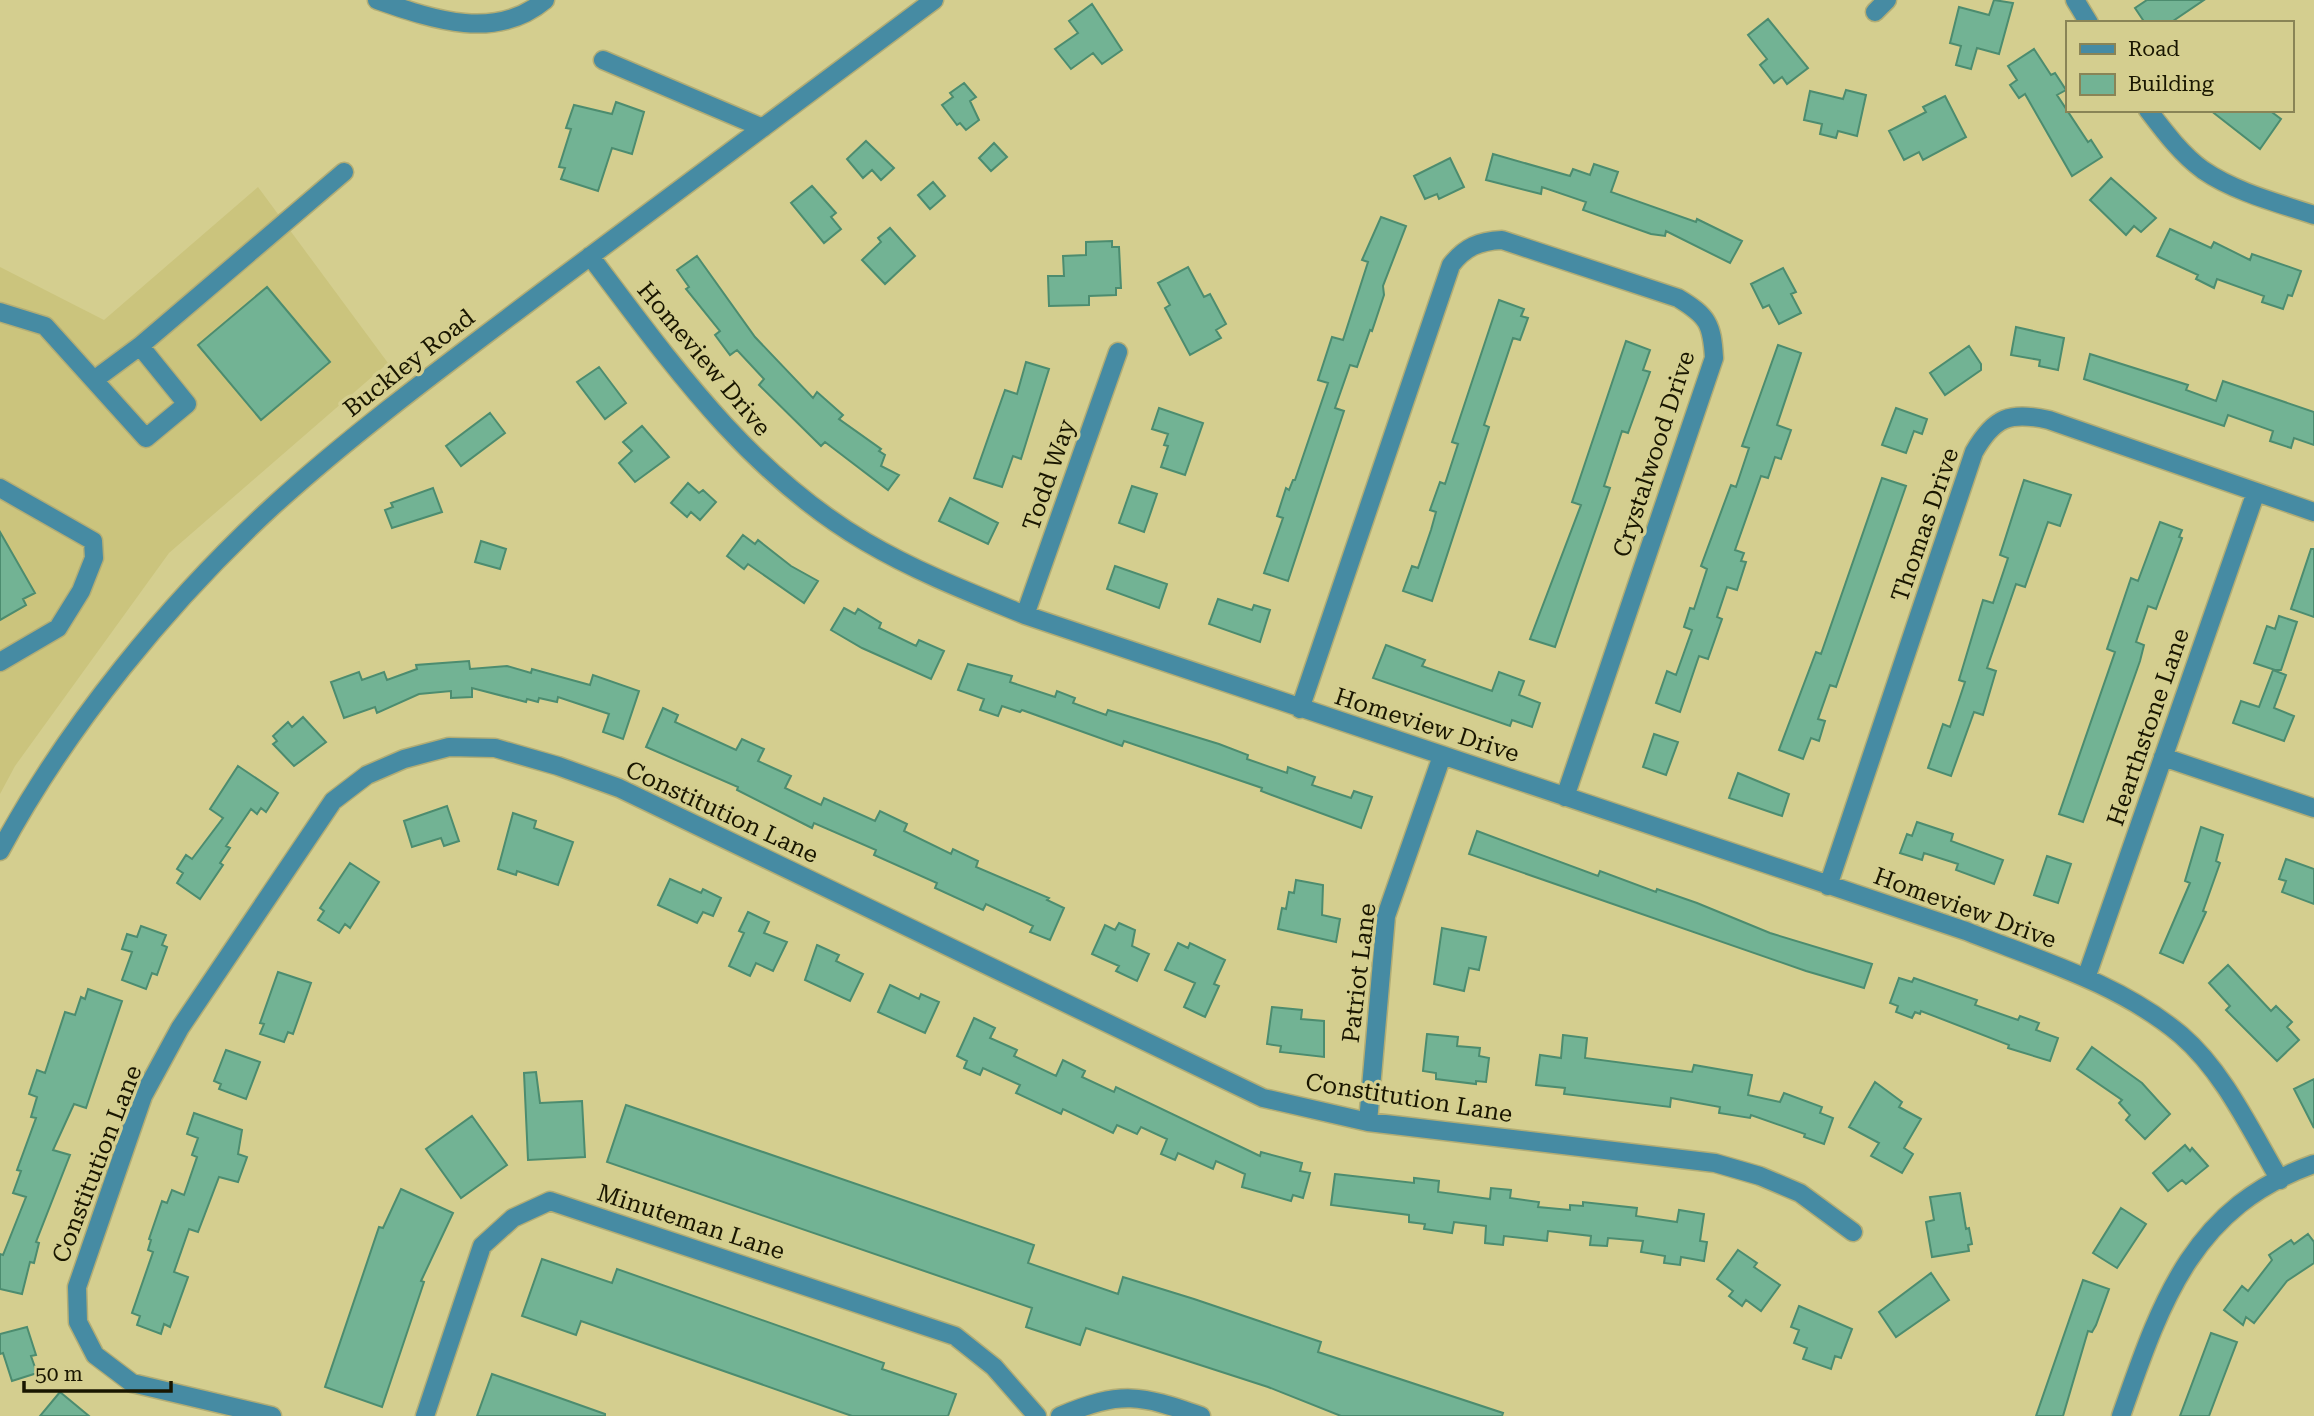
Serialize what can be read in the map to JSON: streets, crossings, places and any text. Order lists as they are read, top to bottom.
{
  "streets": {
    "street": [
      "Homeview Drive",
      "Buckley Road",
      "Crystalwood Drive",
      "Todd Way",
      "Thomas Drive",
      "Hearthstone Lane",
      "Constitution Lane",
      "Patriot Lane",
      "Minuteman Lane"
    ]
  },
  "crossings": [
    ["Homeview Drive", "Buckley Road"],
    ["Homeview Drive", "Crystalwood Drive"],
    ["Homeview Drive", "Todd Way"],
    ["Homeview Drive", "Thomas Drive"],
    ["Homeview Drive", "Hearthstone Lane"],
    ["Homeview Drive", "Patriot Lane"],
    ["Thomas Drive", "Hearthstone Lane"],
    ["Constitution Lane", "Patriot Lane"]
  ],
  "legend": ["Road", "Building"],
  "scale_bar": "50 m"
}
